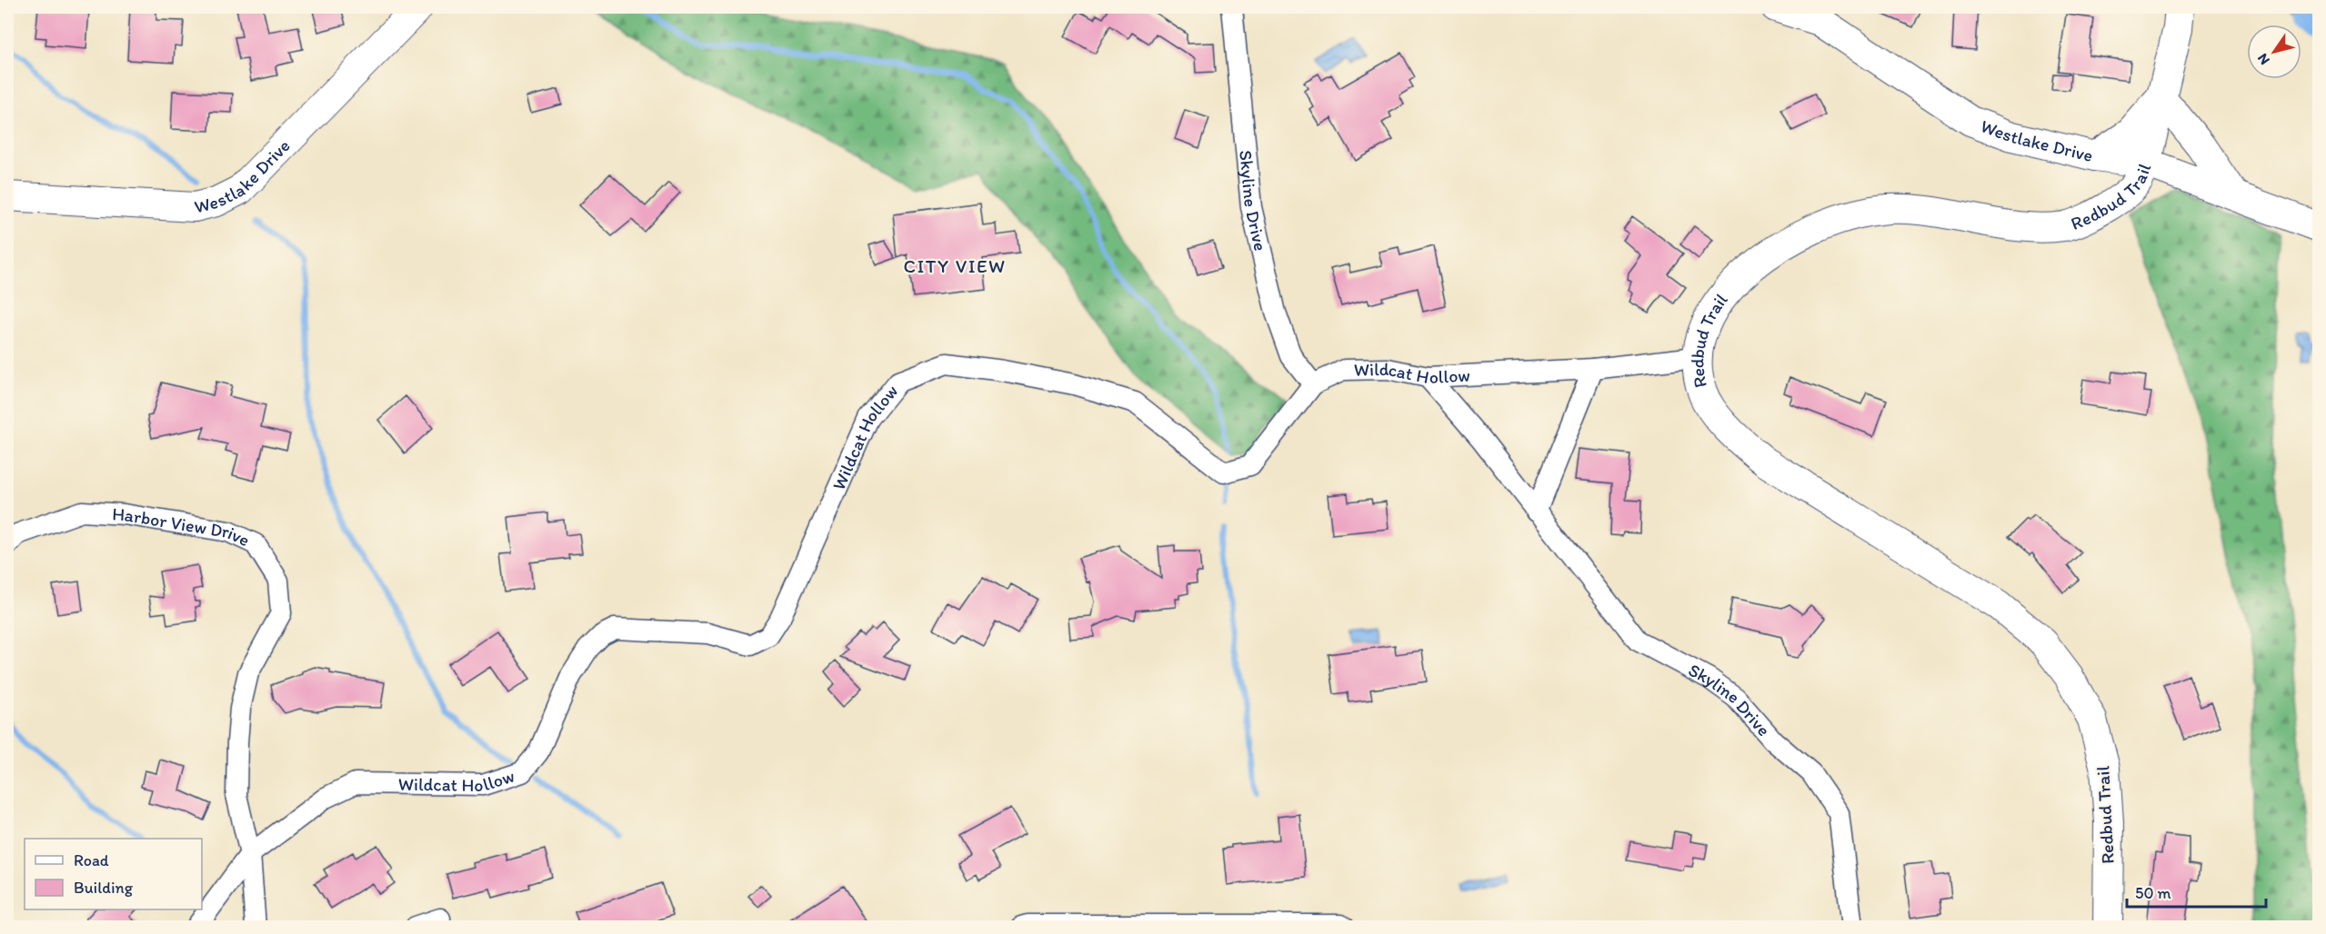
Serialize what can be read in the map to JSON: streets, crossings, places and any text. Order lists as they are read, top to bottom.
{
  "streets": {
    "street": [
      "Westlake Drive",
      "Redbud Trail",
      "Skyline Drive",
      "Wildcat Hollow",
      "Harbor View Drive"
    ]
  },
  "crossings": [
    ["Westlake Drive", "Redbud Trail"],
    ["Redbud Trail", "Wildcat Hollow"],
    ["Skyline Drive", "Wildcat Hollow"],
    ["Wildcat Hollow", "Harbor View Drive"]
  ],
  "districts": ["CITY VIEW"],
  "legend": ["Road", "Building"],
  "scale_bar": "50 m",
  "north": "bottom left"
}
